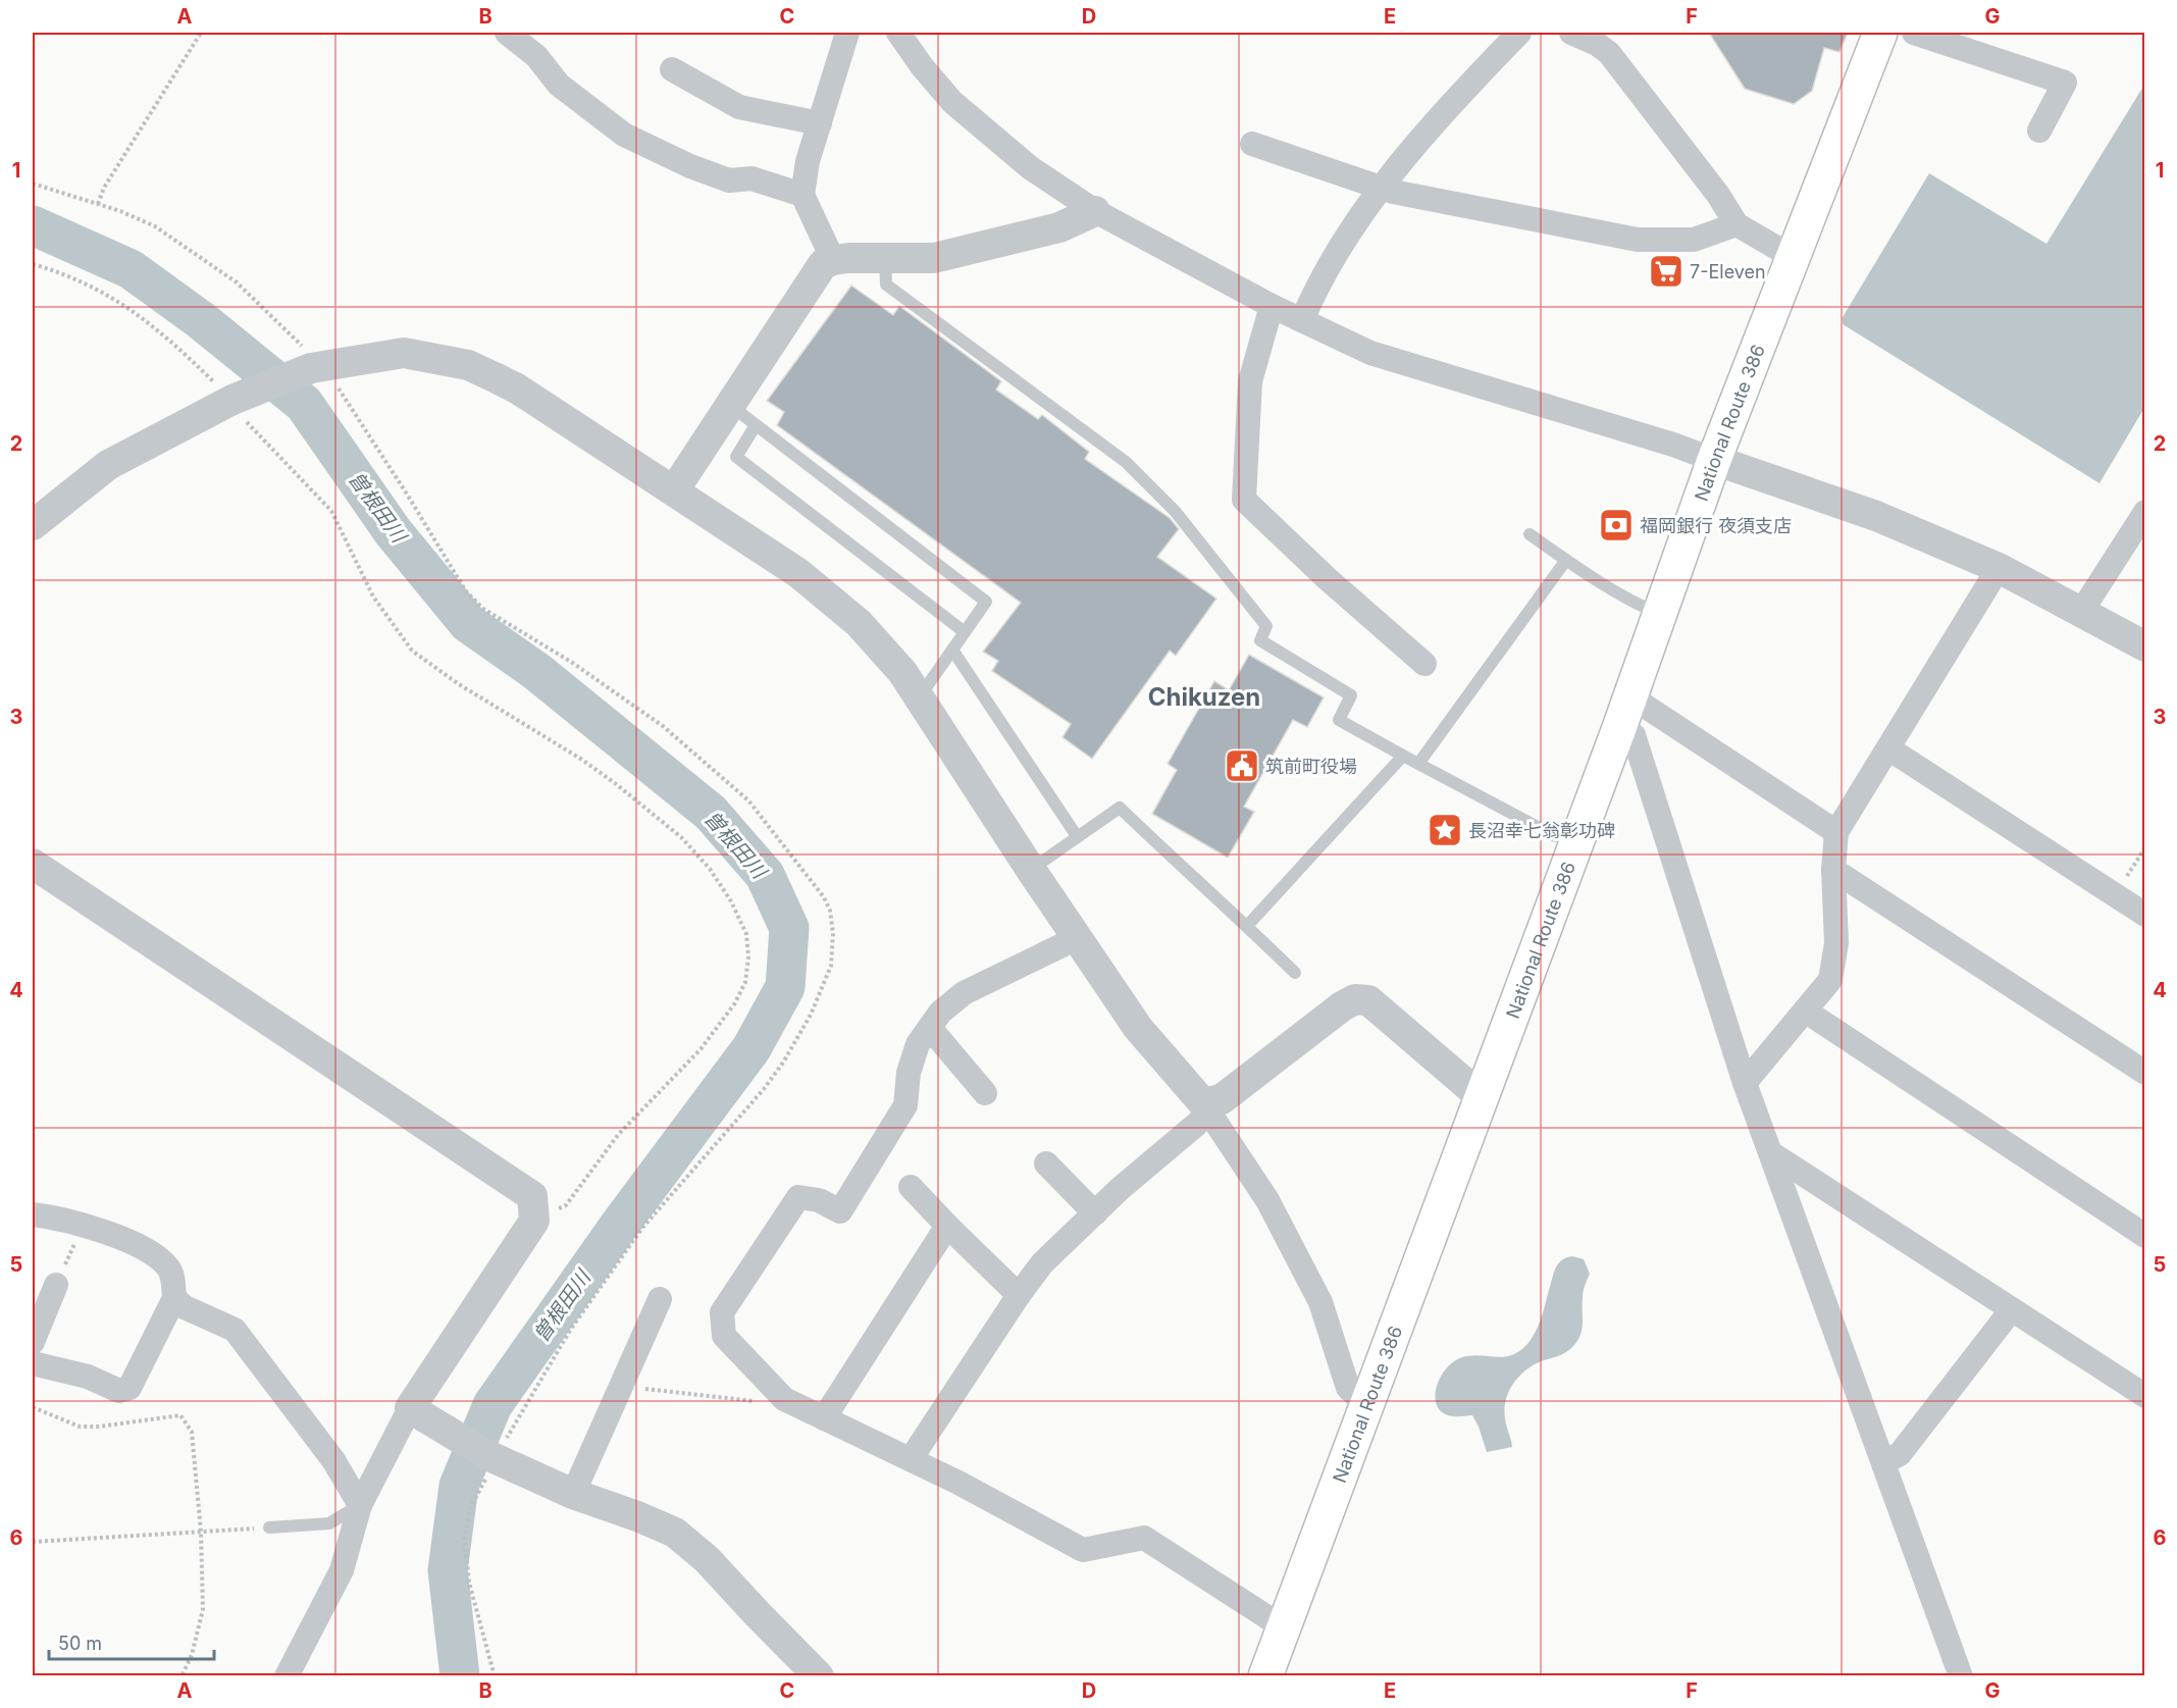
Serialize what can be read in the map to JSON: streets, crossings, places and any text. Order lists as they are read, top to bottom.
{
  "streets": {
    "highway": ["National Route 386"]
  },
  "districts": ["Chikuzen"],
  "water": ["曽根田川"],
  "places": {
    "supermarket": ["7-Eleven"],
    "bank": ["福岡銀行 夜須支店"],
    "public building": ["筑前町役場"],
    "place": ["長沼幸七翁彰功碑"]
  },
  "scale_bar": "50 m",
  "grid": {
    "columns": [
      "A",
      "B",
      "C",
      "D",
      "E",
      "F",
      "G"
    ],
    "rows": [
      "1",
      "2",
      "3",
      "4",
      "5",
      "6"
    ]
  }
}
